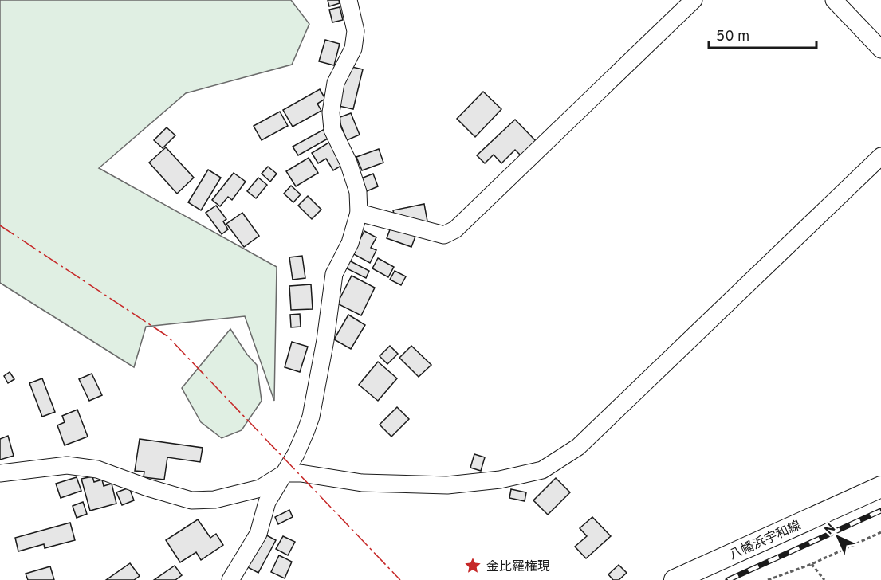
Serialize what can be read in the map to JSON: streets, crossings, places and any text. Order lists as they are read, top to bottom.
{
  "streets": {
    "main road": ["八幡浜宇和線"]
  },
  "places": {
    "place": ["金比羅権現"]
  },
  "scale_bar": "50 m",
  "north": "top left"
}
